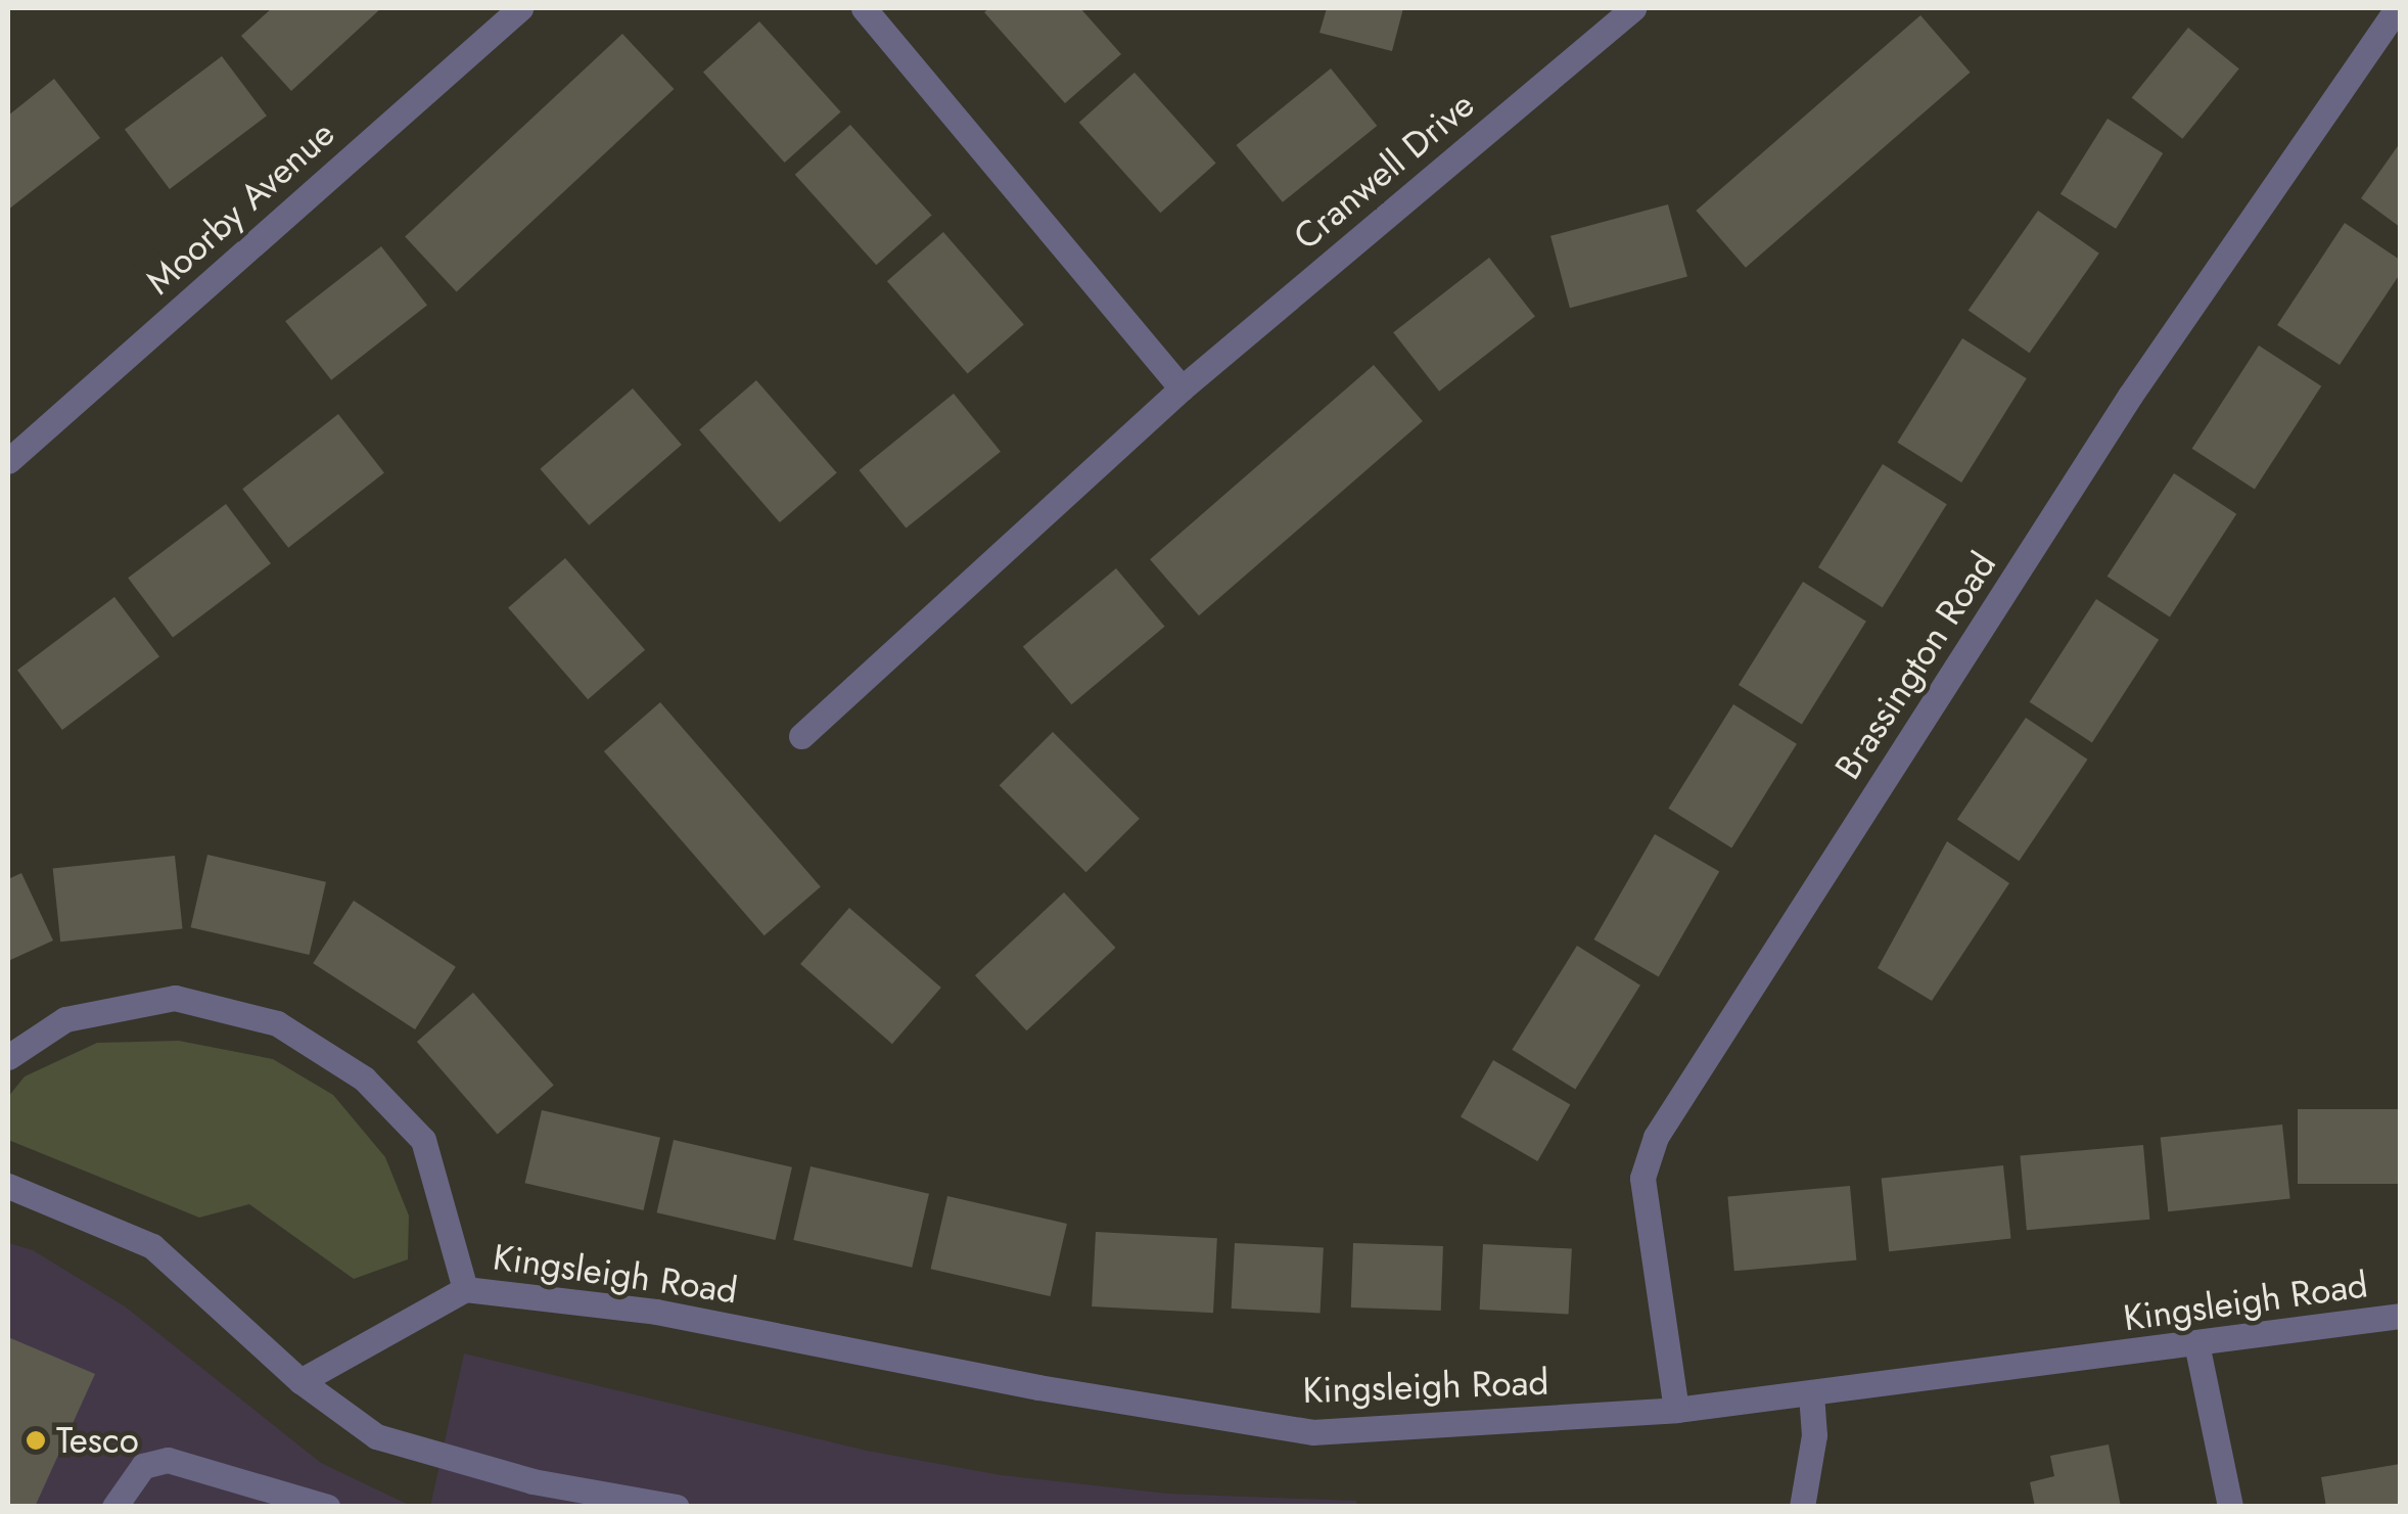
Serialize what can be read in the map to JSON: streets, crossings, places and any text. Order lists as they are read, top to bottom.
{
  "streets": {
    "street": [
      "Cranwell Drive",
      "Moorby Avenue",
      "Brassington Road",
      "Kingsleigh Road"
    ]
  },
  "crossings": [
    ["Brassington Road", "Kingsleigh Road"]
  ],
  "places": ["Tesco"]
}
